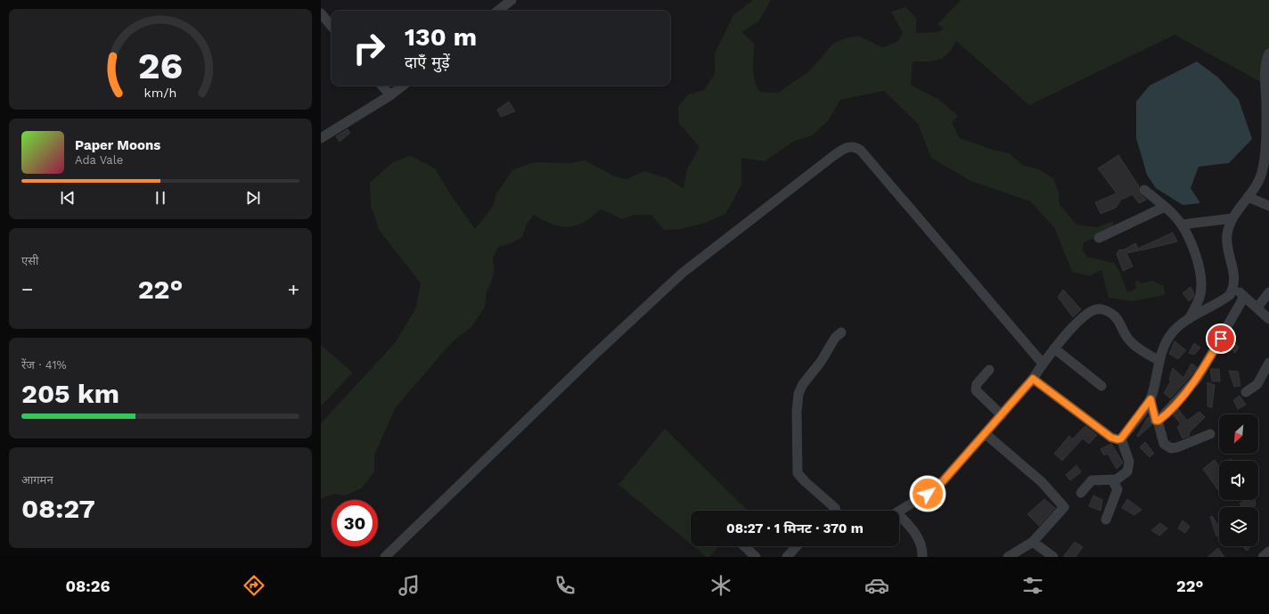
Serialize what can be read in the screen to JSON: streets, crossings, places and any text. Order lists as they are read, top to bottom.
{
  "north": "bottom left",
  "page": {
    "turn": ["130 m", "दाएँ मुड़ें"],
    "song": ["Paper Moons", "Ada Vale"],
    "tile": [
      "एसी",
      ["रेंज · 41%", "205 km"],
      ["आगमन", "08:27"]
    ],
    "heat": ["−", "22°", "+"],
    "limit": "30",
    "trip": "08:27 · 1 मिनट · 370 m",
    "tabs": ["08:26", "22°"],
    "gauge": ["26", "km/h"]
  }
}
